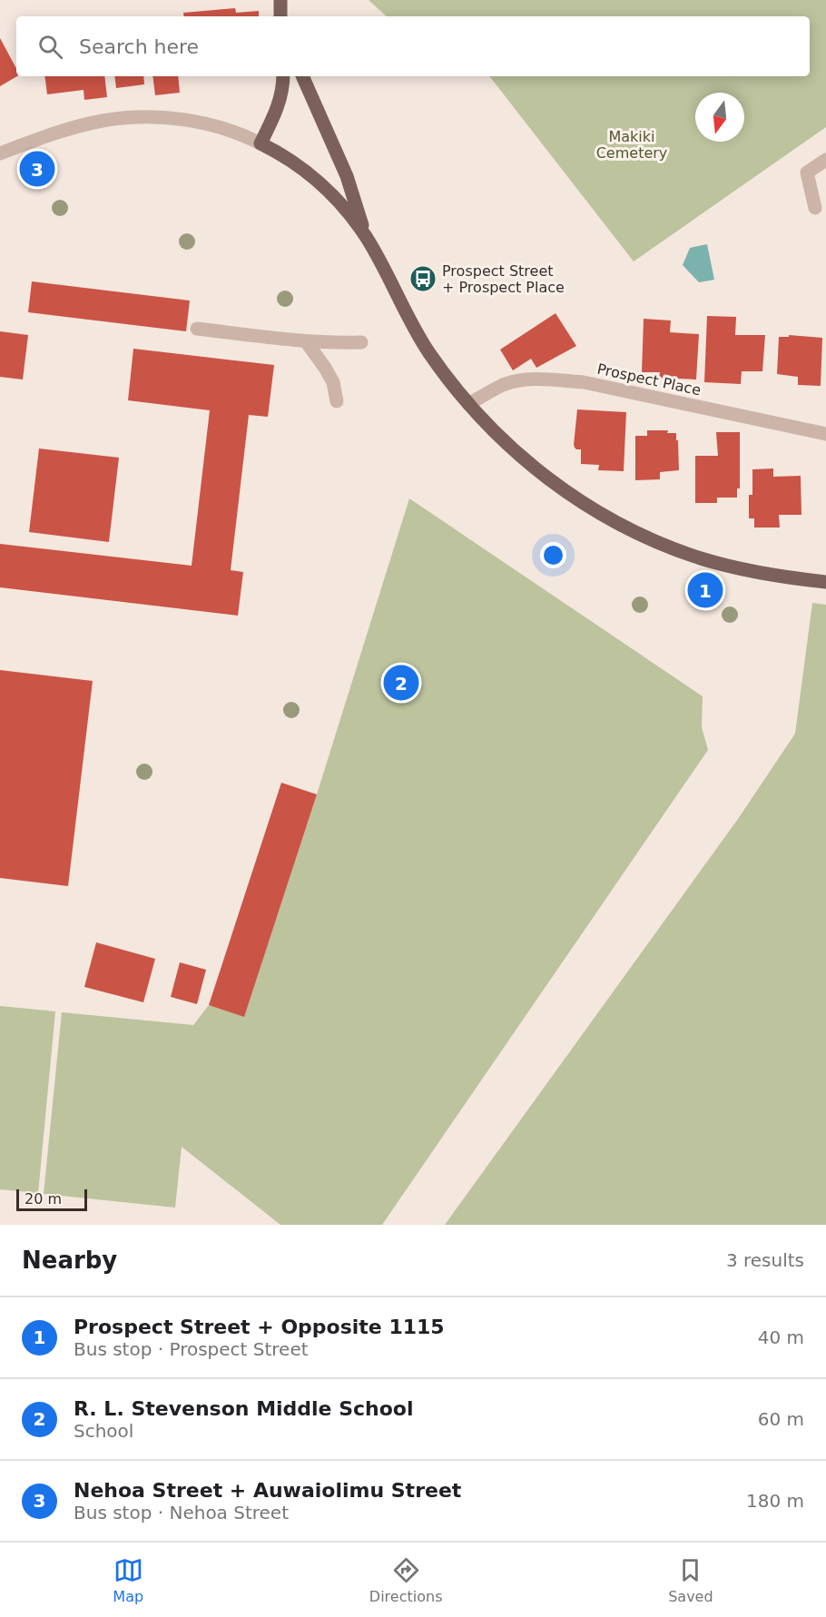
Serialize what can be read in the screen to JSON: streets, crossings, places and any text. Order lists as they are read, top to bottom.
{
  "streets": {
    "street": ["Prospect Place"]
  },
  "parks": ["Makiki Cemetery"],
  "places": {
    "bus stop": ["Prospect Street + Prospect Place"]
  },
  "scale_bar": "20 m",
  "north": "bottom",
  "page": {
    "search": "Search here",
    "pins": ["3", "1", "2"],
    "scale": "20 m",
    "heading": ["Nearby", "3 results"],
    "list": [
      {
        "mark": "1",
        "name": "Prospect Street + Opposite 1115",
        "note": "Bus stop · Prospect Street",
        "value": "40 m"
      },
      {
        "mark": "2",
        "name": "R. L. Stevenson Middle School",
        "note": "School",
        "value": "60 m"
      },
      {
        "mark": "3",
        "name": "Nehoa Street + Auwaiolimu Street",
        "note": "Bus stop · Nehoa Street",
        "value": "180 m"
      }
    ],
    "nav": ["Map", "Directions", "Saved"]
  }
}
